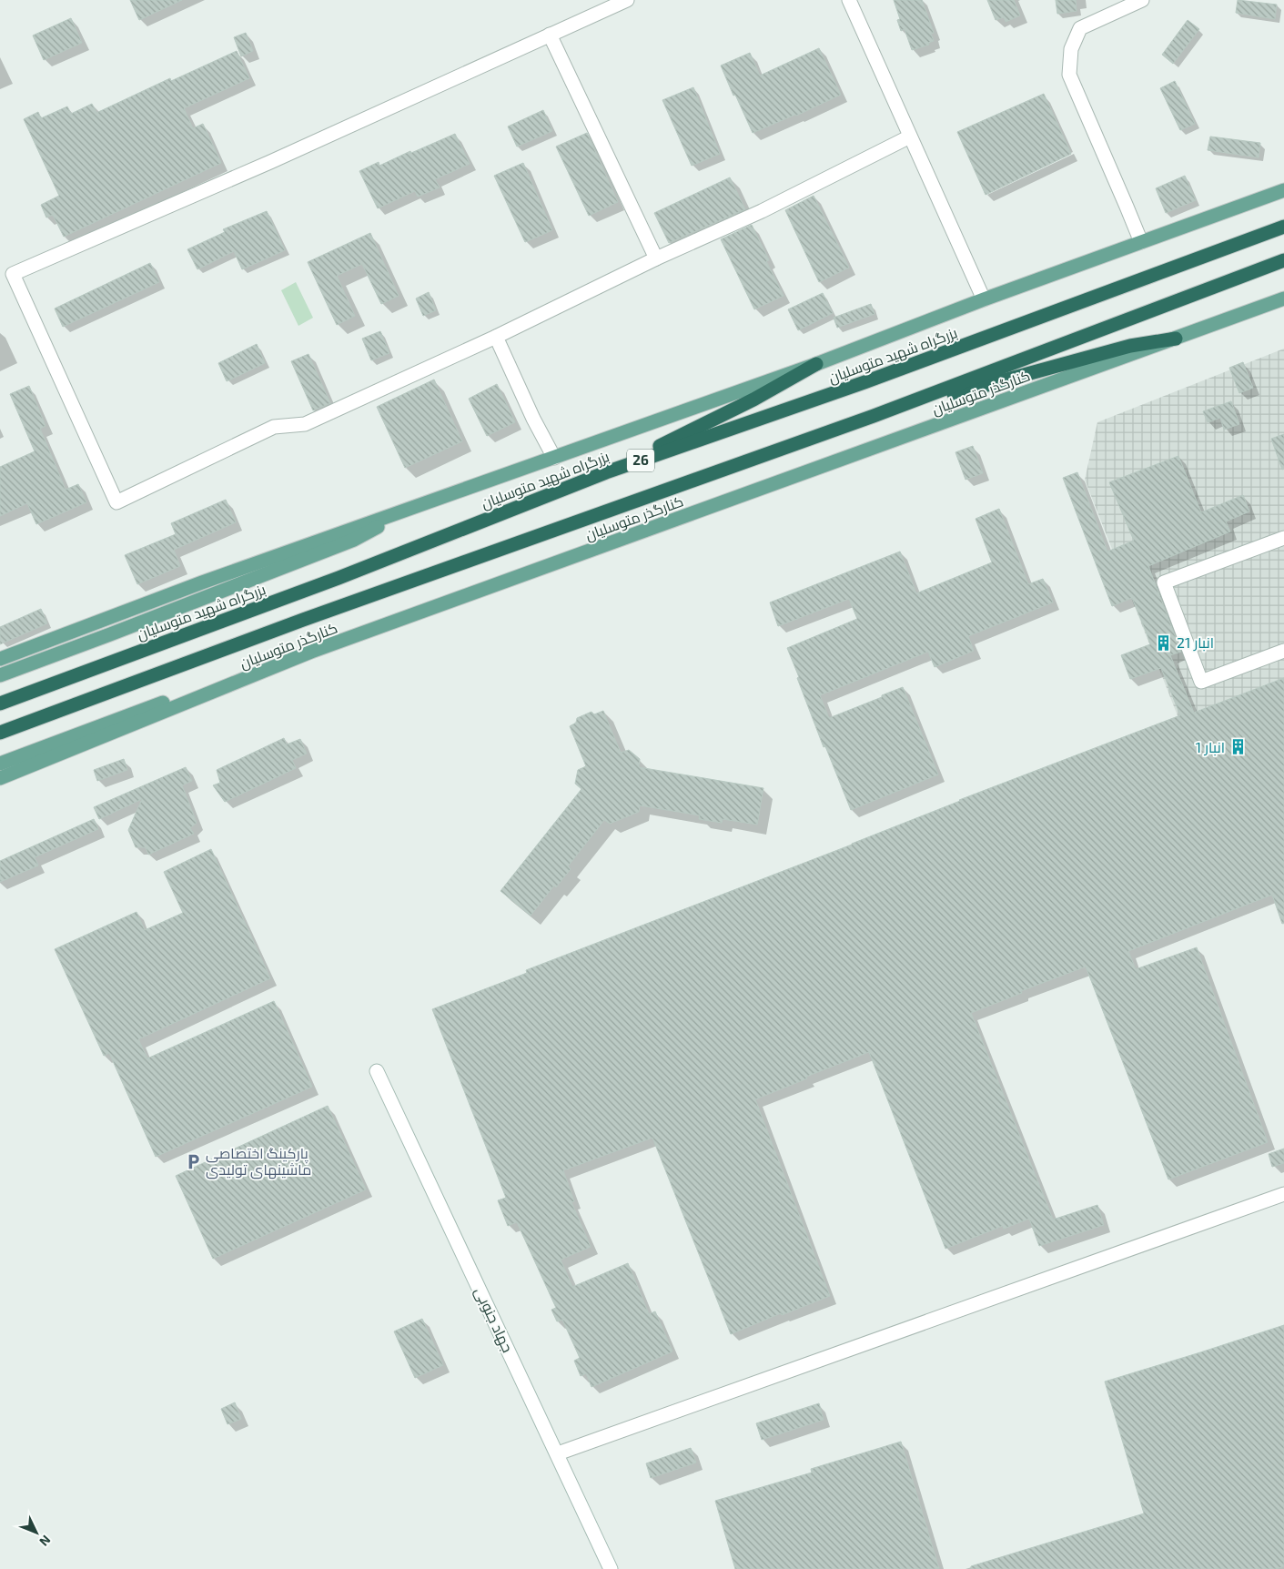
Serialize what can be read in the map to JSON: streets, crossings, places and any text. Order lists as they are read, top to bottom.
{
  "streets": {
    "highway": ["بزرگراه شهید متوسلیان", "26"],
    "main road": ["کنارگذر متوسلیان"],
    "street": ["جهاد جنوبی"]
  },
  "places": {
    "building": ["انبار 21", "انبار 1"],
    "parking": ["پارکینگ اختصاصی ماشینهای تولیدی"]
  },
  "north": "bottom right"
}
